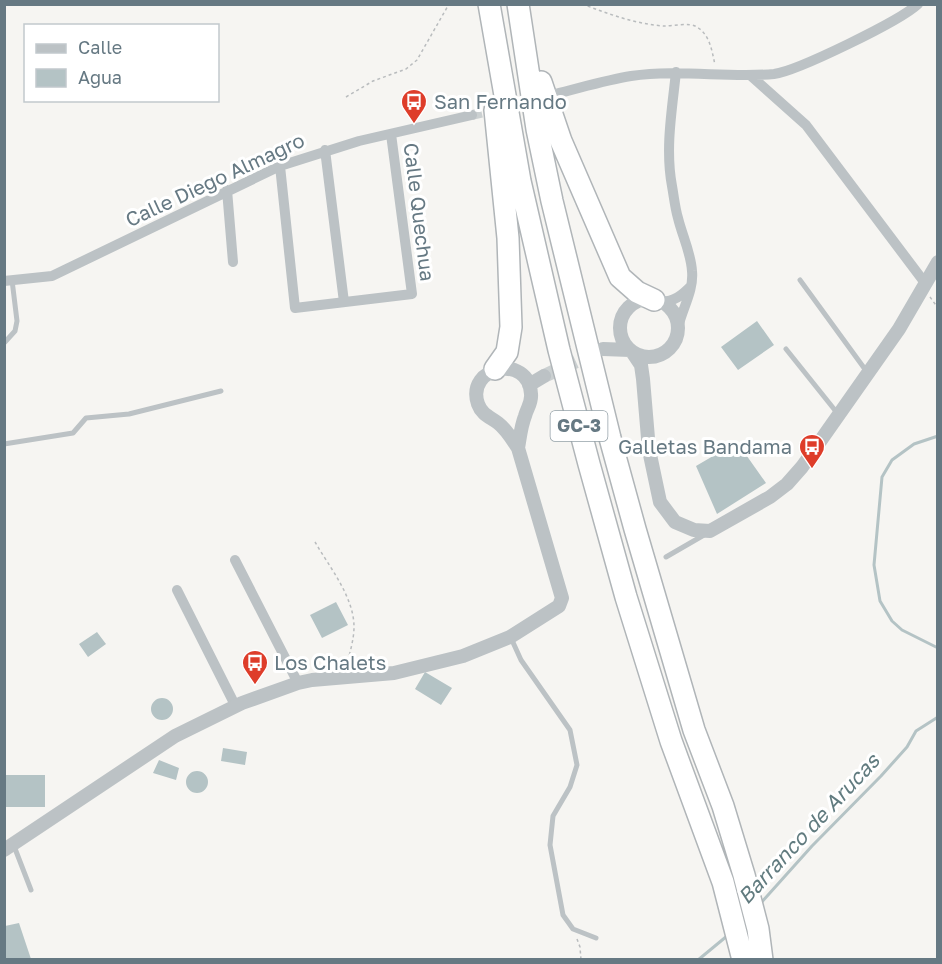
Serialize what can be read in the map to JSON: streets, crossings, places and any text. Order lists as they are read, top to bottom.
{
  "streets": {
    "highway": ["GC-3"],
    "street": ["Calle Diego Almagro", "Calle Quechua"]
  },
  "crossings": [
    ["Calle Diego Almagro", "Calle Quechua"]
  ],
  "water": ["Barranco de Arucas"],
  "places": {
    "bus stop": ["San Fernando", "Galletas Bandama", "Los Chalets"]
  },
  "legend": ["Calle", "Agua"]
}
